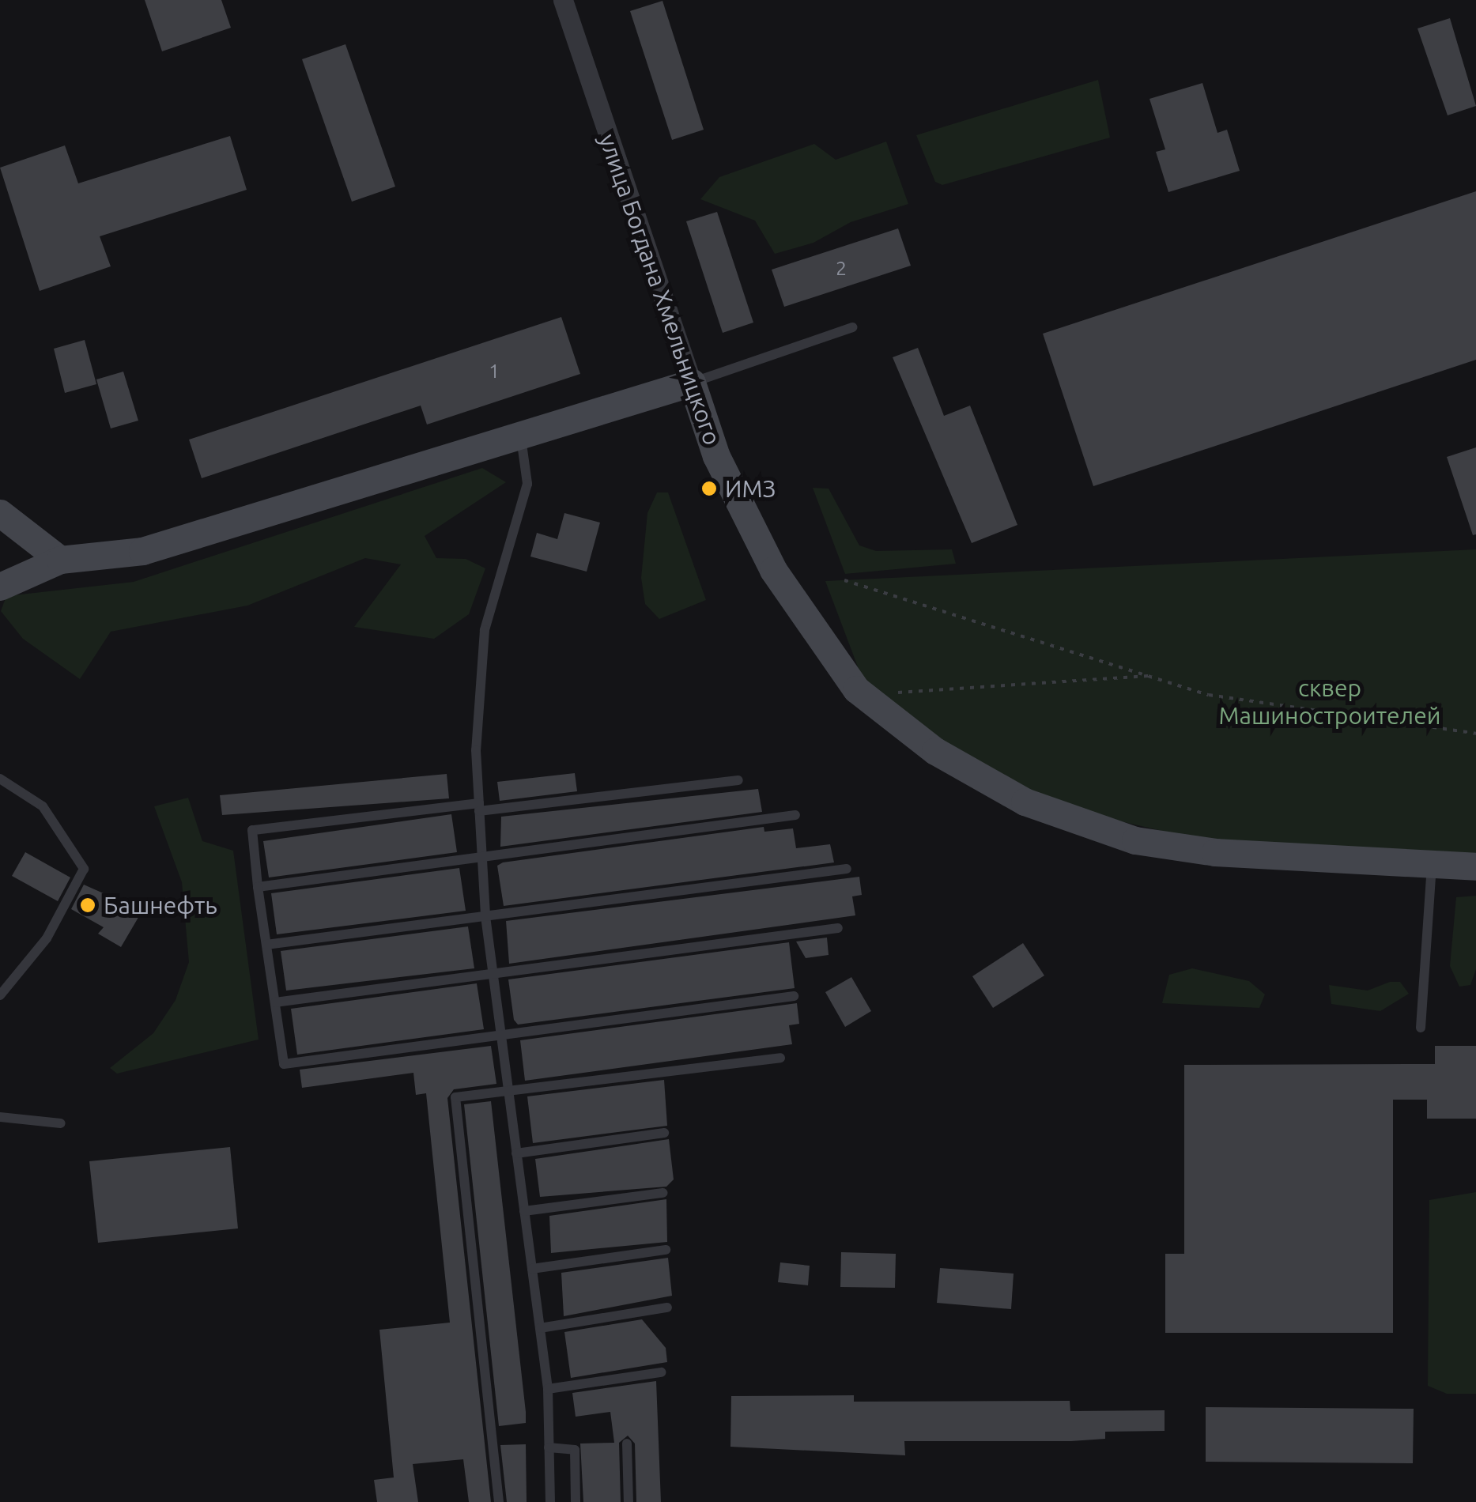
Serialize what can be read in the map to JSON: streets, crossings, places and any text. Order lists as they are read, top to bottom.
{
  "streets": {
    "main road": ["улица Богдана Хмельницкого"]
  },
  "parks": ["сквер Машиностроителей"],
  "places": ["ИМЗ", "Башнефть"],
  "house_numbers": ["2", "1"]
}
